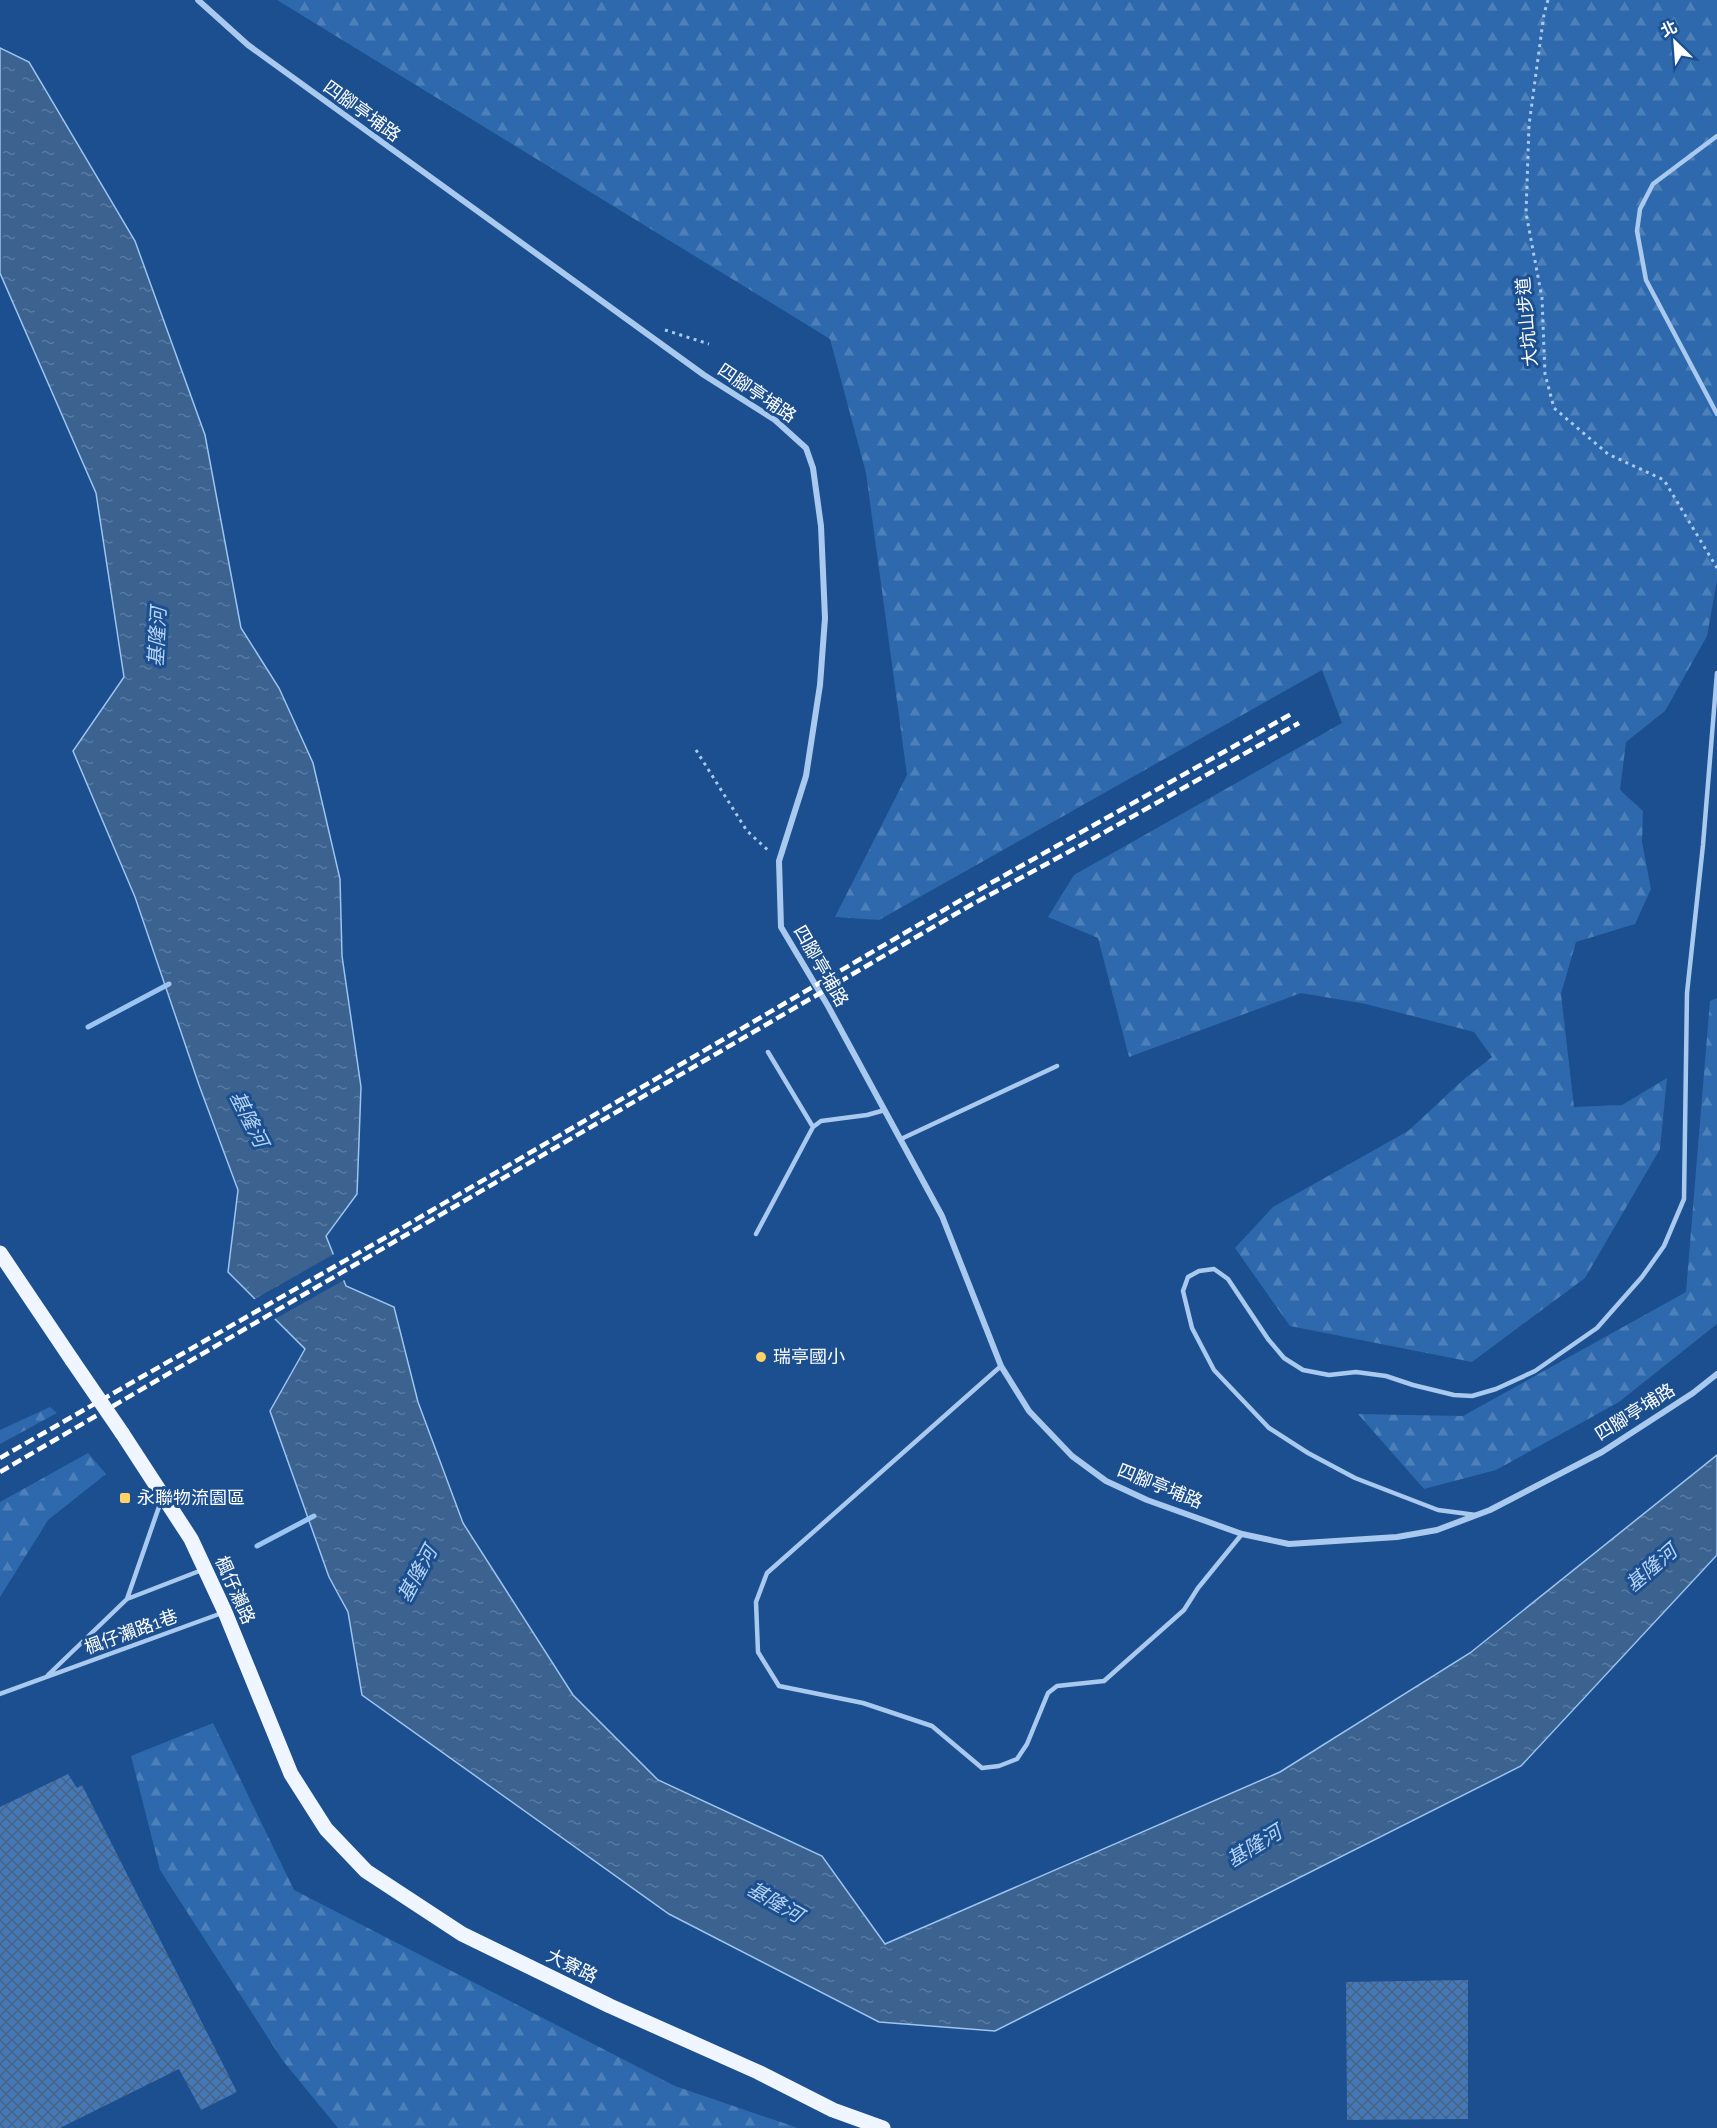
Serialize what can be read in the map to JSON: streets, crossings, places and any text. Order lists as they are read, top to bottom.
{
  "streets": {
    "main road": ["楓仔瀨路", "大寮路"],
    "street": ["四腳亭埔路"],
    "lane": ["楓仔瀨路1巷"],
    "path": ["大坑山步道"]
  },
  "crossings": [
    ["楓仔瀨路", "楓仔瀨路1巷"],
    ["楓仔瀨路", "大寮路"]
  ],
  "water": ["基隆河"],
  "places": {
    "other": ["瑞亭國小"],
    "transit": ["永聯物流園區"]
  },
  "north": "top left"
}
